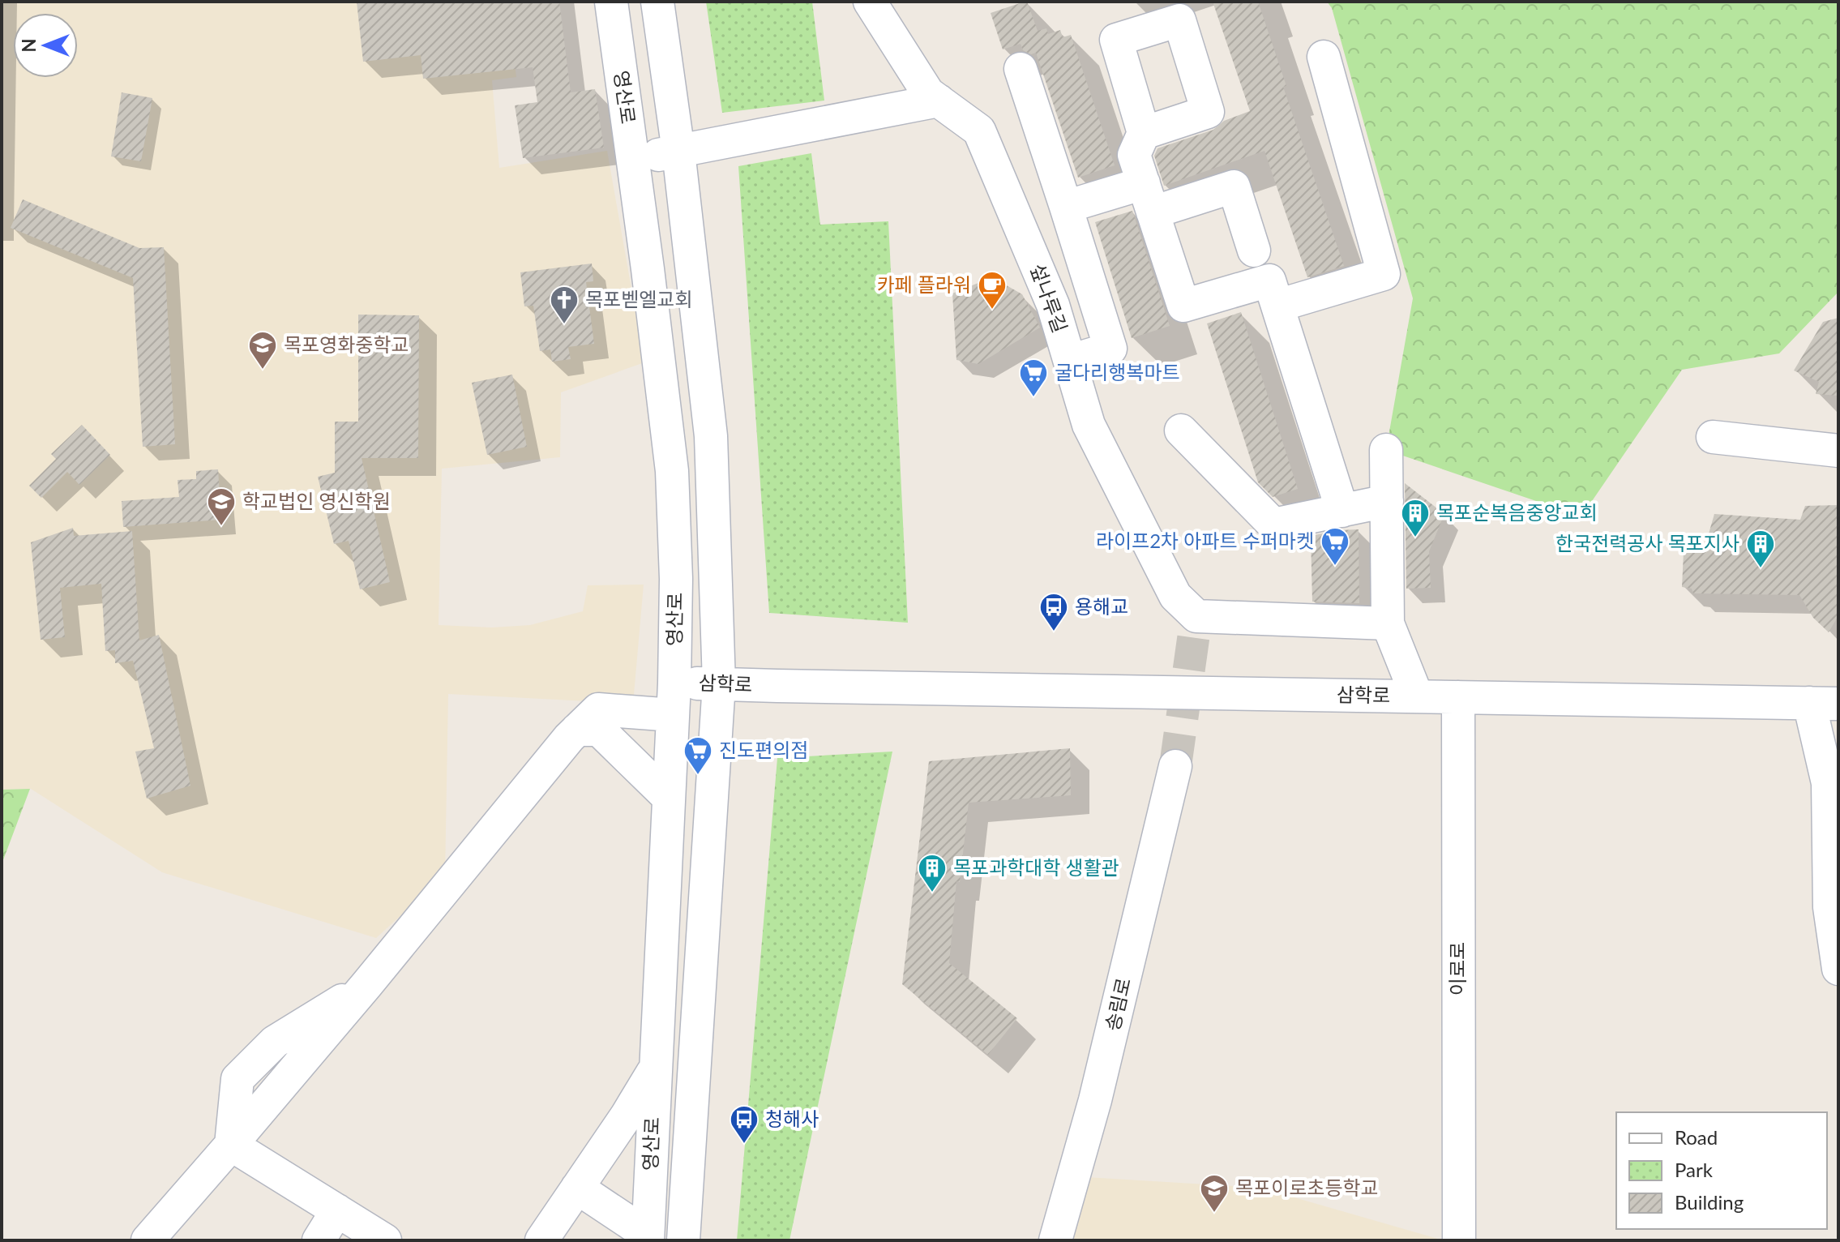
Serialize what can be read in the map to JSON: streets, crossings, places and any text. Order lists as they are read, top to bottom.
{
  "streets": {
    "street": [
      "영산로",
      "섶나루길",
      "삼학로",
      "이로로",
      "송림로"
    ]
  },
  "crossings": [
    ["영산로", "삼학로"],
    ["삼학로", "이로로"]
  ],
  "places": {
    "cafe": ["카페 플라워"],
    "church": ["목포벧엘교회"],
    "school or university": ["목포영화중학교", "학교법인 영신학원", "목포이로초등학교"],
    "supermarket": ["굴다리행복마트", "라이프2차 아파트 수퍼마켓", "진도편의점"],
    "building": ["목포순복음중앙교회", "한국전력공사 목포지사", "목포과학대학 생활관"],
    "bus stop": ["용해교", "청해사"]
  },
  "legend": ["Road", "Park", "Building"],
  "north": "left"
}
